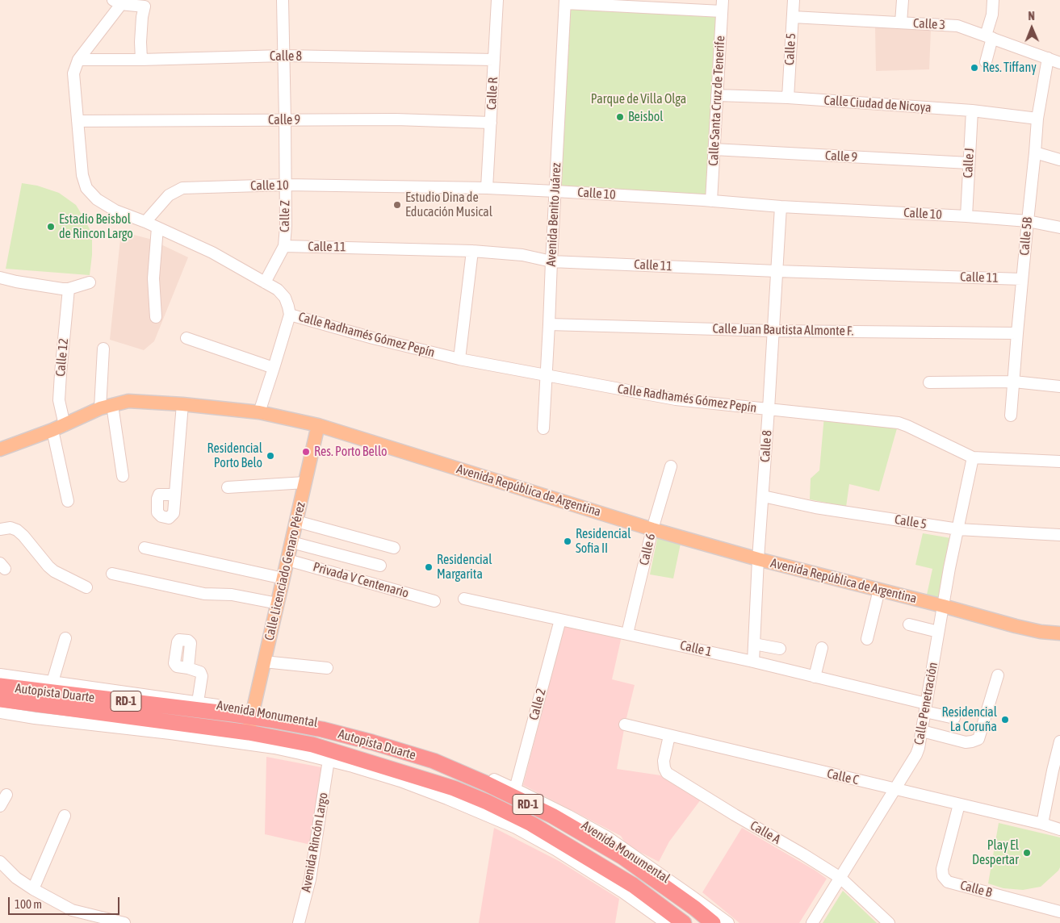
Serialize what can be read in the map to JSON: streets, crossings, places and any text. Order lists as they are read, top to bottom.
{
  "streets": {
    "highway": ["Autopista Duarte", "RD-1"],
    "main road": ["Avenida República de Argentina", "Calle Licenciado Genaro Pérez"],
    "street": [
      "Calle 3",
      "Calle 5",
      "Calle 8",
      "Calle R",
      "Calle Santa Cruz de Tenerife",
      "Calle Ciudad de Nicoya",
      "Calle 9",
      "Calle J",
      "Calle 10",
      "Avenida Benito Juárez",
      "Calle Z",
      "Calle 5B",
      "Calle 11",
      "Calle Juan Bautista Almonte F.",
      "Calle Radhamés Gómez Pepín",
      "Calle 12",
      "Calle 6",
      "Privada V Centenario",
      "Calle 1",
      "Calle Penetración",
      "Calle 2",
      "Avenida Monumental",
      "Calle C",
      "Calle A",
      "Avenida Rincón Largo",
      "Calle B"
    ]
  },
  "crossings": [
    ["Calle 3", "Calle 5"],
    ["Calle 3", "Calle 5B"],
    ["Calle 5", "Calle 8"],
    ["Calle 5", "Calle Ciudad de Nicoya"],
    ["Calle 5", "Calle Penetración"],
    ["Calle 8", "Calle R"],
    ["Calle 8", "Calle 10"],
    ["Calle 8", "Calle Z"],
    ["Calle 8", "Calle 11"],
    ["Calle 8", "Calle Juan Bautista Almonte F."],
    ["Calle 8", "Calle Radhamés Gómez Pepín"],
    ["Calle 8", "Avenida República de Argentina"],
    ["Calle 8", "Calle 1"],
    ["Calle R", "Calle 9"],
    ["Calle R", "Calle 10"],
    ["Calle Santa Cruz de Tenerife", "Calle Ciudad de Nicoya"],
    ["Calle Santa Cruz de Tenerife", "Calle 9"],
    ["Calle Santa Cruz de Tenerife", "Calle 10"],
    ["Calle Ciudad de Nicoya", "Calle J"],
    ["Calle Ciudad de Nicoya", "Calle 5B"],
    ["Calle 9", "Calle J"],
    ["Calle 9", "Calle Z"],
    ["Calle J", "Calle 10"],
    ["Calle 10", "Avenida Benito Juárez"],
    ["Calle 10", "Calle Z"],
    ["Calle 10", "Calle 5B"],
    ["Avenida Benito Juárez", "Calle 11"],
    ["Avenida Benito Juárez", "Calle Juan Bautista Almonte F."],
    ["Avenida Benito Juárez", "Calle Radhamés Gómez Pepín"],
    ["Calle Z", "Calle 11"],
    ["Calle 5B", "Calle 11"],
    ["Calle 5B", "Calle Juan Bautista Almonte F."],
    ["Calle Radhamés Gómez Pepín", "Calle Penetración"],
    ["Calle 12", "Avenida República de Argentina"],
    ["Avenida República de Argentina", "Calle 6"],
    ["Avenida República de Argentina", "Calle Licenciado Genaro Pérez"],
    ["Avenida República de Argentina", "Calle Penetración"],
    ["Calle 6", "Calle 1"],
    ["Calle Licenciado Genaro Pérez", "Privada V Centenario"],
    ["Calle Licenciado Genaro Pérez", "Autopista Duarte"],
    ["Calle Licenciado Genaro Pérez", "Avenida Monumental"],
    ["Calle 1", "Calle Penetración"],
    ["Calle 1", "Calle 2"],
    ["Autopista Duarte", "Avenida Monumental"],
    ["Calle Penetración", "Calle C"],
    ["Calle Penetración", "Calle A"],
    ["Calle 2", "Avenida Monumental"],
    ["Calle C", "Calle A"],
    ["Calle C", "Calle B"]
  ],
  "parks": ["Parque de Villa Olga"],
  "places": [
    "Res. Tiffany",
    "Beisbol",
    "Estudio Dina de Educación Musical",
    "Estadio Beisbol de Rincon Largo",
    "Res. Porto Bello",
    "Residencial Porto Belo",
    "Residencial Sofia II",
    "Residencial Margarita",
    "Residencial La Coruña",
    "Play El Despertar"
  ],
  "scale_bar": "100 m",
  "north": "top"
}
